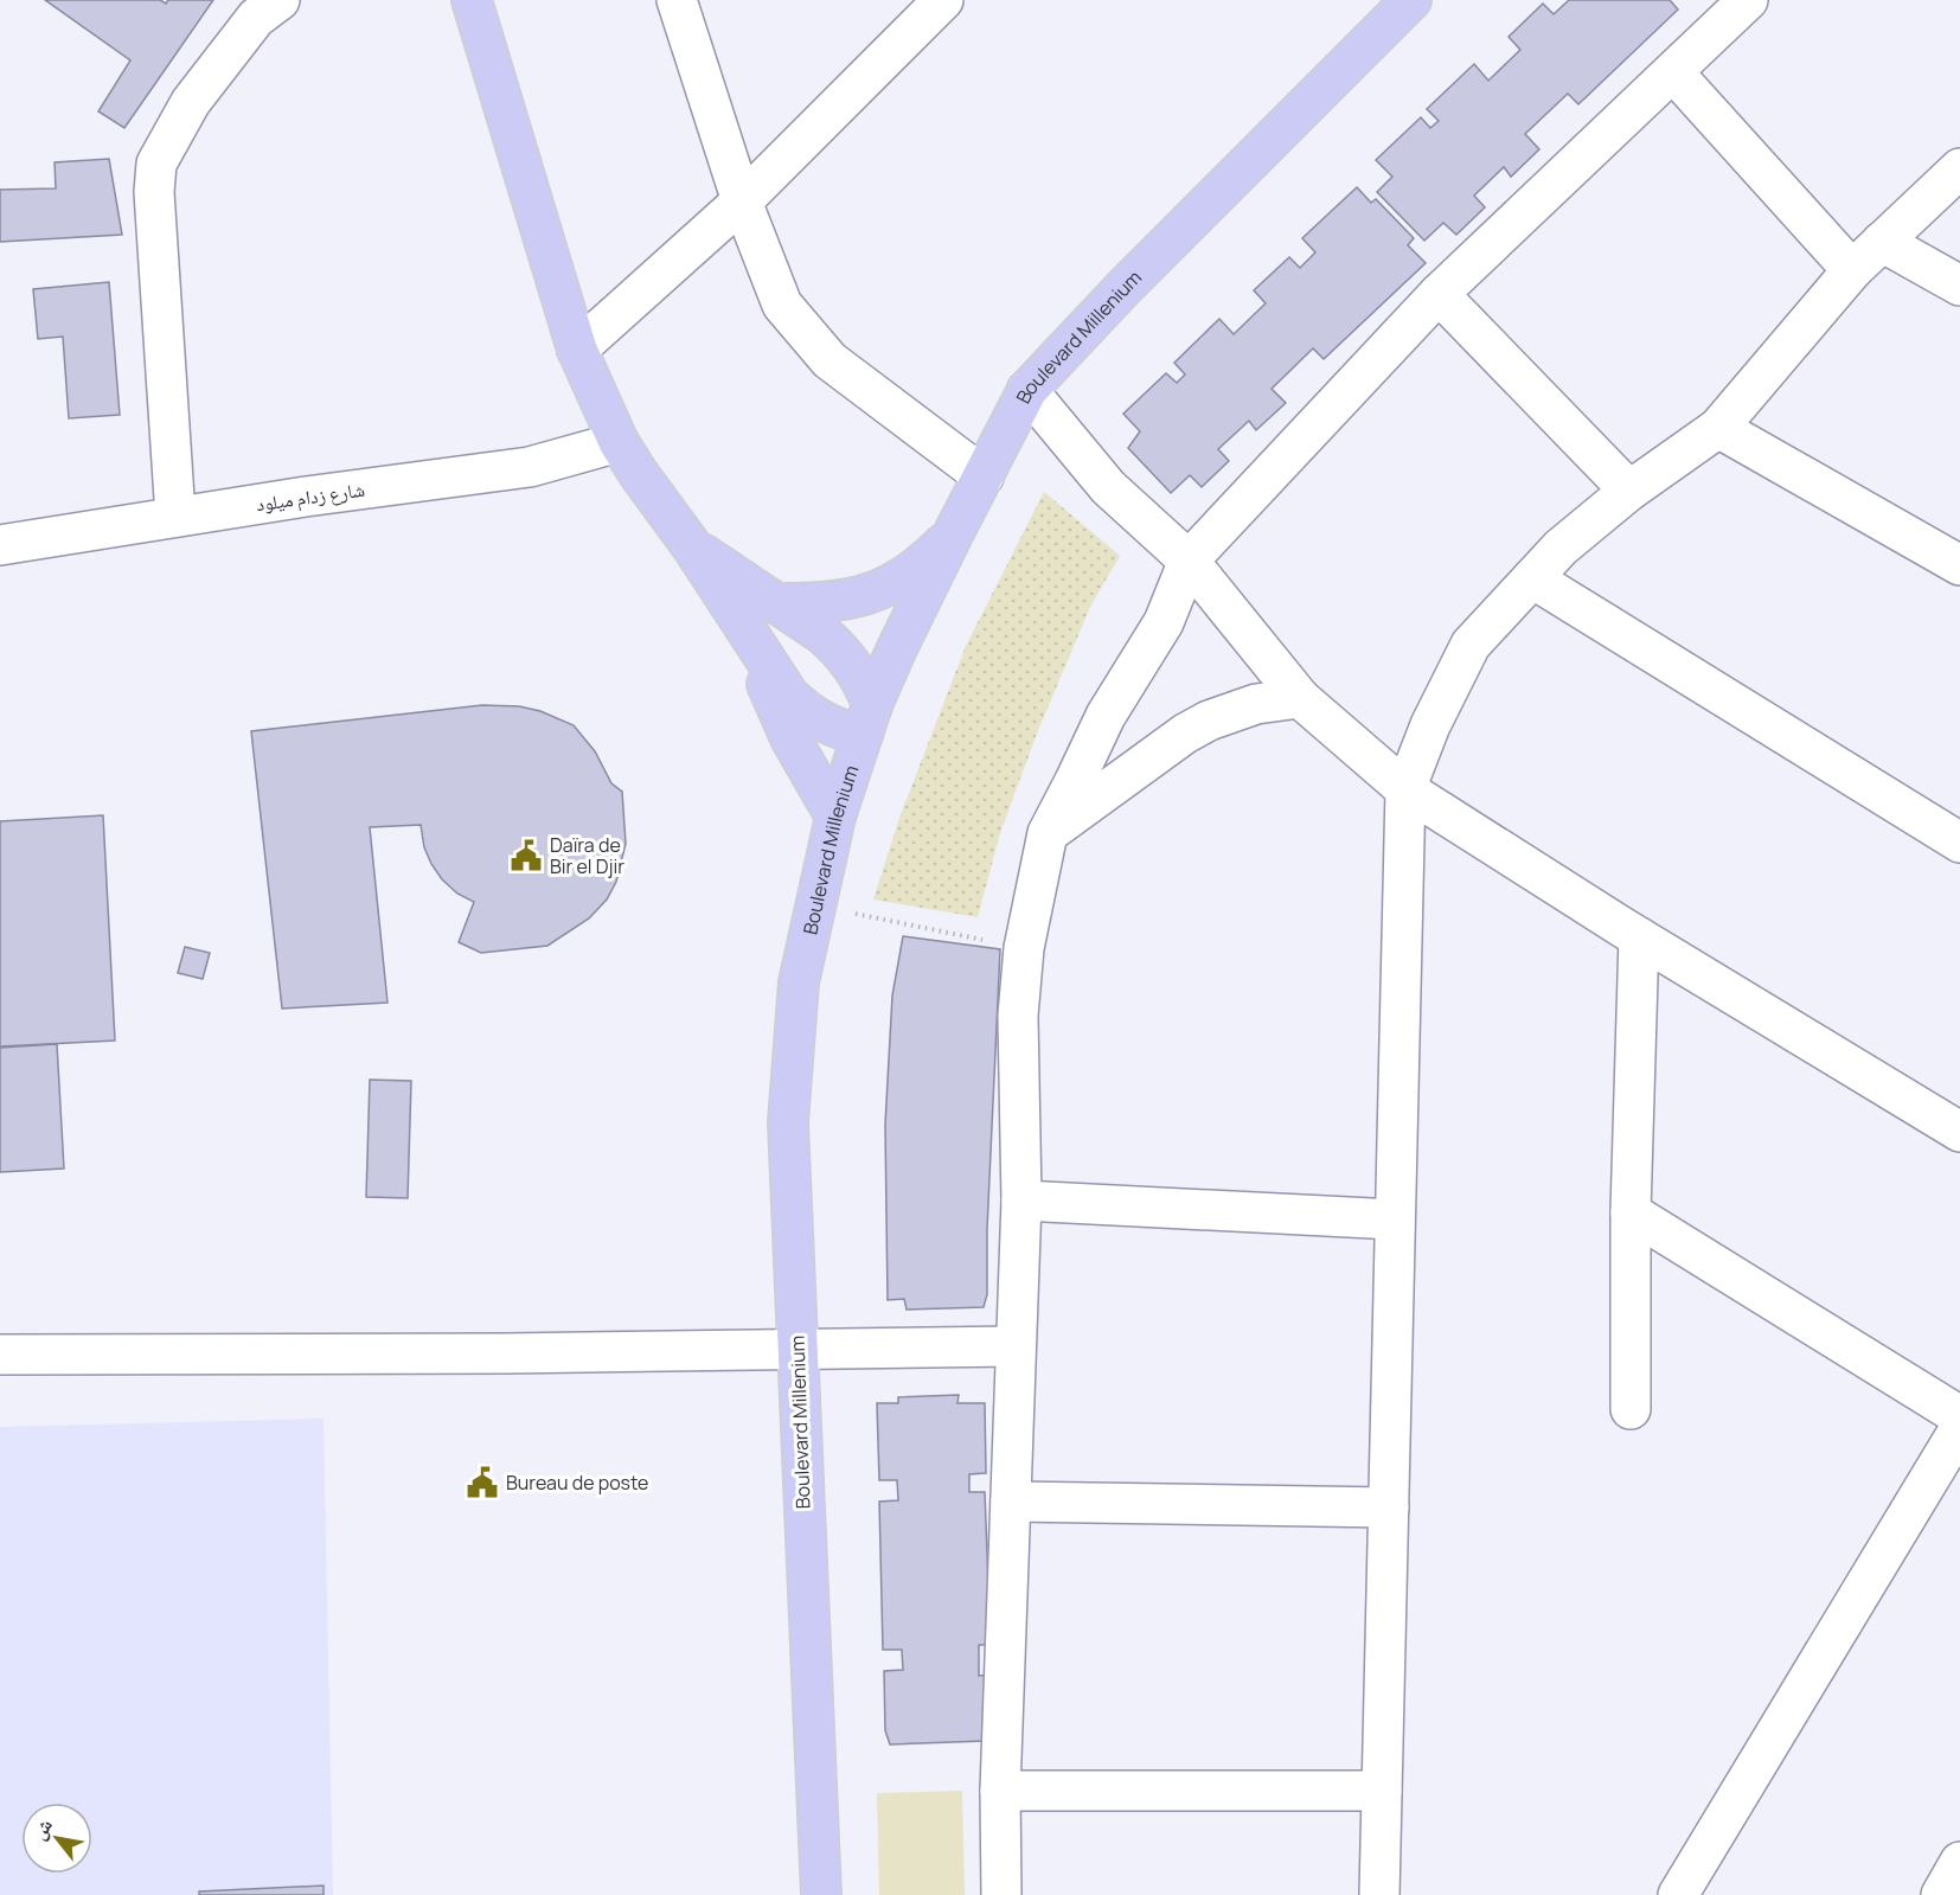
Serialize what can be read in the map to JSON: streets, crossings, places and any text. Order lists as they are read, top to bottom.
{
  "streets": {
    "main road": ["Boulevard Millenium"],
    "street": ["شارع زدام ميلود"]
  },
  "places": {
    "public building": ["Daïra de Bir el Djir", "Bureau de poste"]
  },
  "north": "top left"
}
